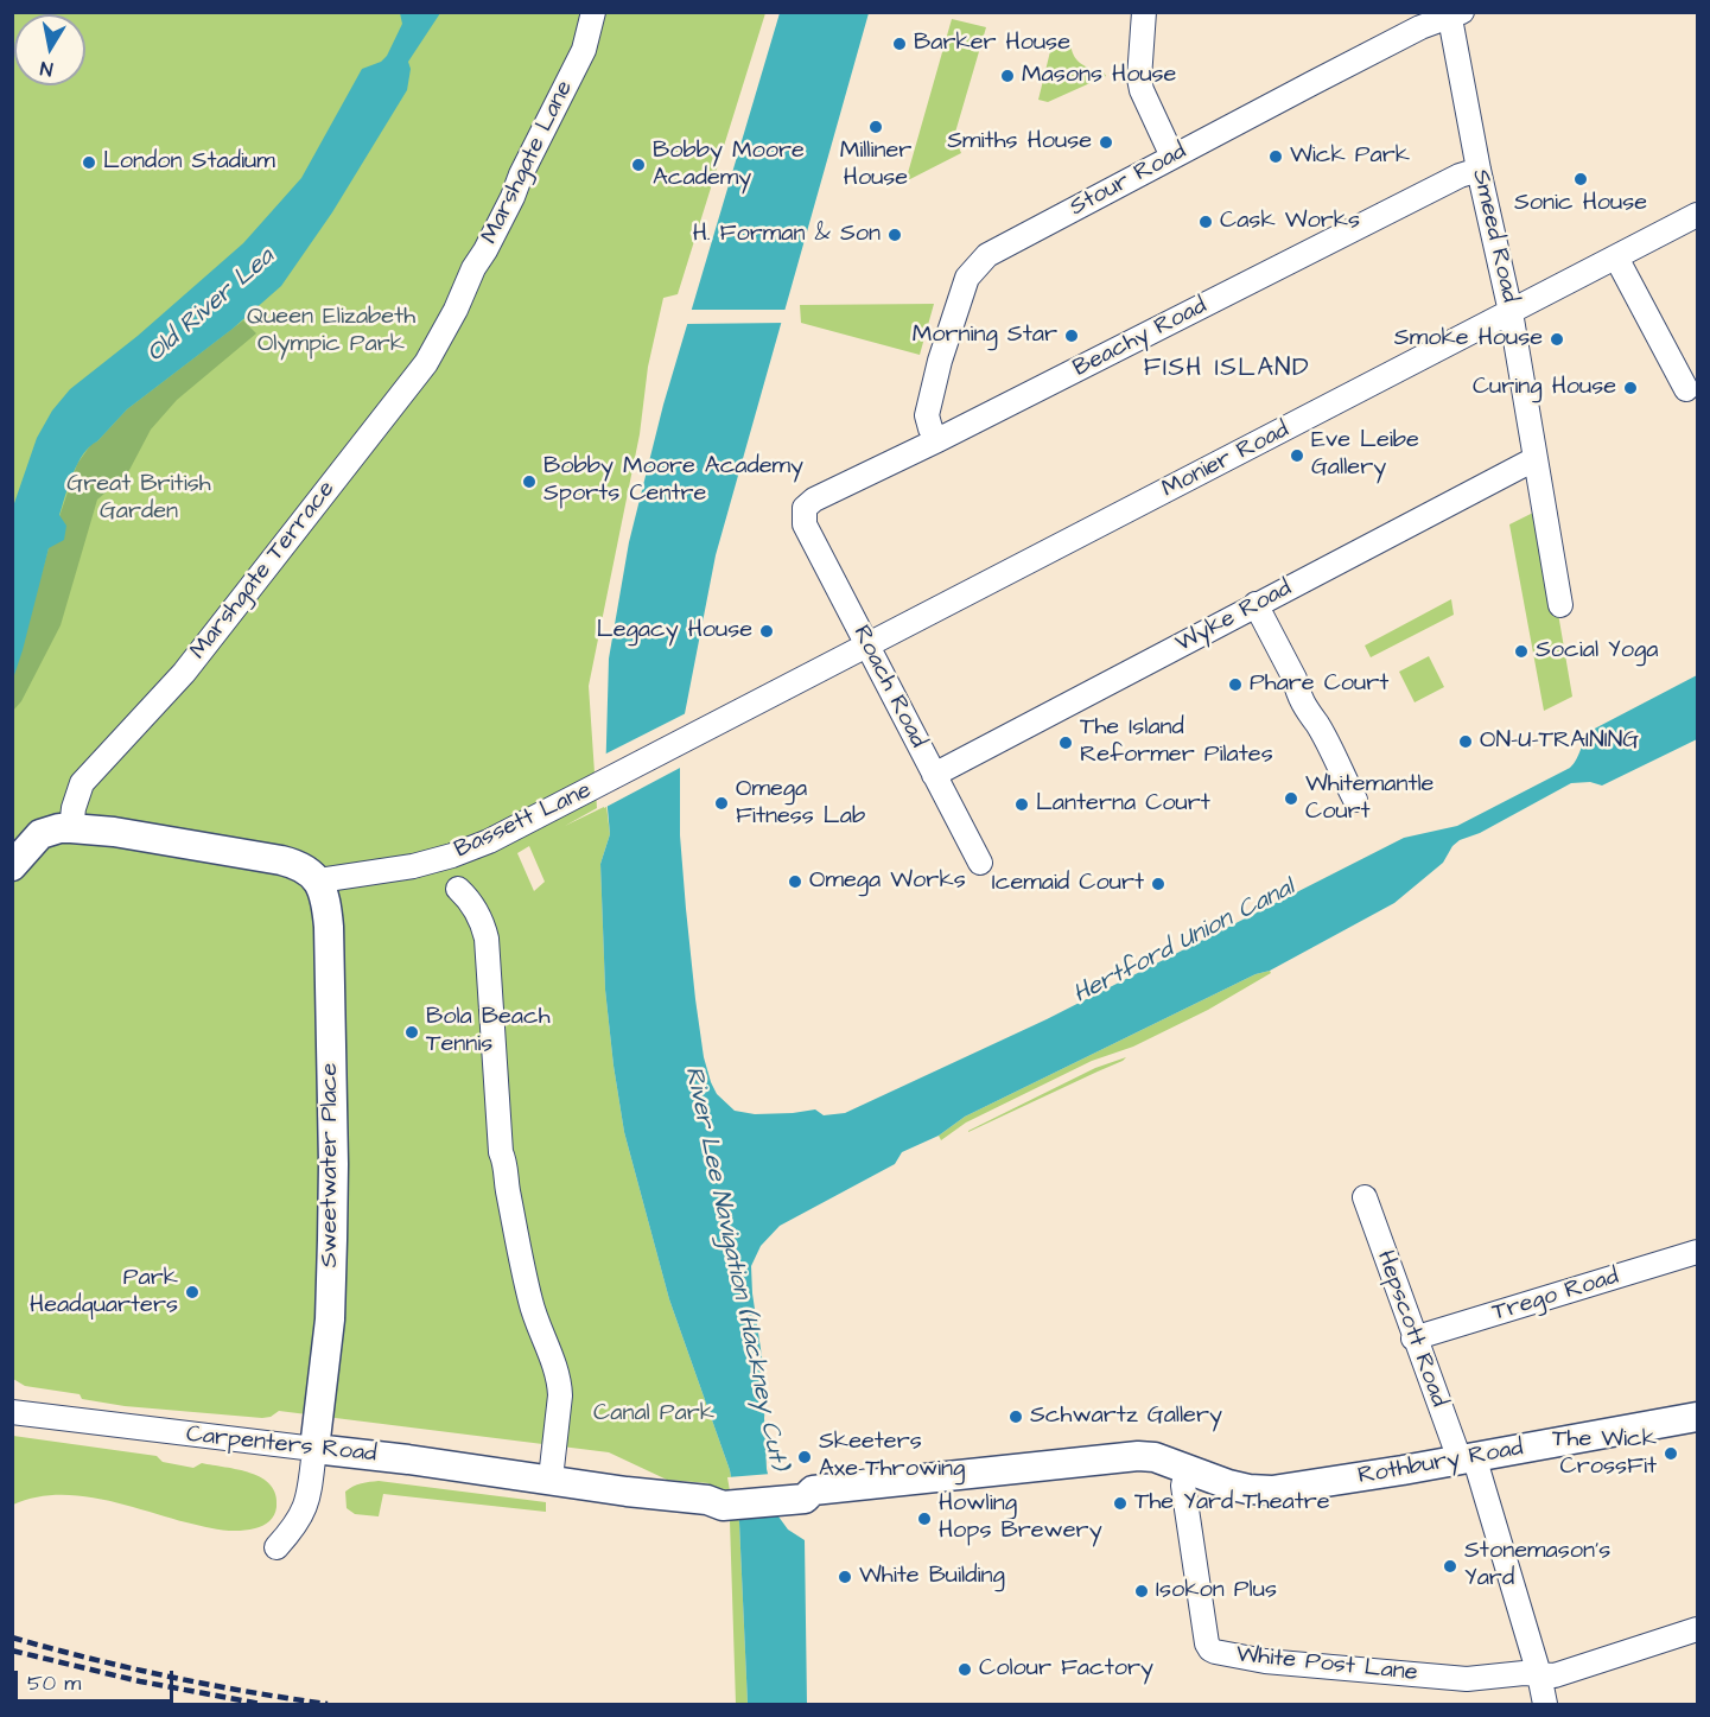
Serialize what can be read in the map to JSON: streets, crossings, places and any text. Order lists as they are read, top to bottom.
{
  "streets": {
    "street": [
      "Marshgate Lane",
      "Stour Road",
      "Smeed Road",
      "Beachy Road",
      "Monier Road",
      "Marshgate Terrace",
      "Wyke Road",
      "Roach Road",
      "Bassett Lane",
      "Sweetwater Place",
      "Trego Road",
      "Hepscott Road",
      "Carpenters Road",
      "Rothbury Road",
      "White Post Lane"
    ]
  },
  "crossings": [
    ["Marshgate Lane", "Marshgate Terrace"],
    ["Stour Road", "Smeed Road"],
    ["Stour Road", "Beachy Road"],
    ["Smeed Road", "Beachy Road"],
    ["Smeed Road", "Monier Road"],
    ["Smeed Road", "Wyke Road"],
    ["Beachy Road", "Roach Road"],
    ["Monier Road", "Roach Road"],
    ["Monier Road", "Bassett Lane"],
    ["Wyke Road", "Roach Road"],
    ["Roach Road", "Bassett Lane"],
    ["Bassett Lane", "Sweetwater Place"],
    ["Sweetwater Place", "Carpenters Road"],
    ["Trego Road", "Hepscott Road"],
    ["Hepscott Road", "Rothbury Road"],
    ["Hepscott Road", "White Post Lane"],
    ["Rothbury Road", "White Post Lane"]
  ],
  "districts": ["FISH ISLAND"],
  "water": ["Old River Lea", "Hertford Union Canal", "River Lee Navigation (Hackney Cut)"],
  "parks": ["Queen Elizabeth Olympic Park", "Great British Garden", "Canal Park"],
  "places": [
    "Barker House",
    "Masons House",
    "Milliner House",
    "Smiths House",
    "Wick Park",
    "London Stadium",
    "Bobby Moore Academy",
    "Sonic House",
    "Cask Works",
    "H. Forman & Son",
    "Morning Star",
    "Smoke House",
    "Curing House",
    "Eve Leibe Gallery",
    "Bobby Moore Academy Sports Centre",
    "Legacy House",
    "Social Yoga",
    "Phare Court",
    "ON-U-TRAINING",
    "The Island Reformer Pilates",
    "Whitemantle Court",
    "Omega Fitness Lab",
    "Lanterna Court",
    "Omega Works",
    "Icemaid Court",
    "Bola Beach Tennis",
    "Park Headquarters",
    "Schwartz Gallery",
    "The Wick CrossFit",
    "Skeeters Axe-Throwing",
    "The Yard Theatre",
    "Howling Hops Brewery",
    "Stonemason's Yard",
    "White Building",
    "Isokon Plus",
    "Colour Factory"
  ],
  "scale_bar": "50 m",
  "north": "bottom"
}
